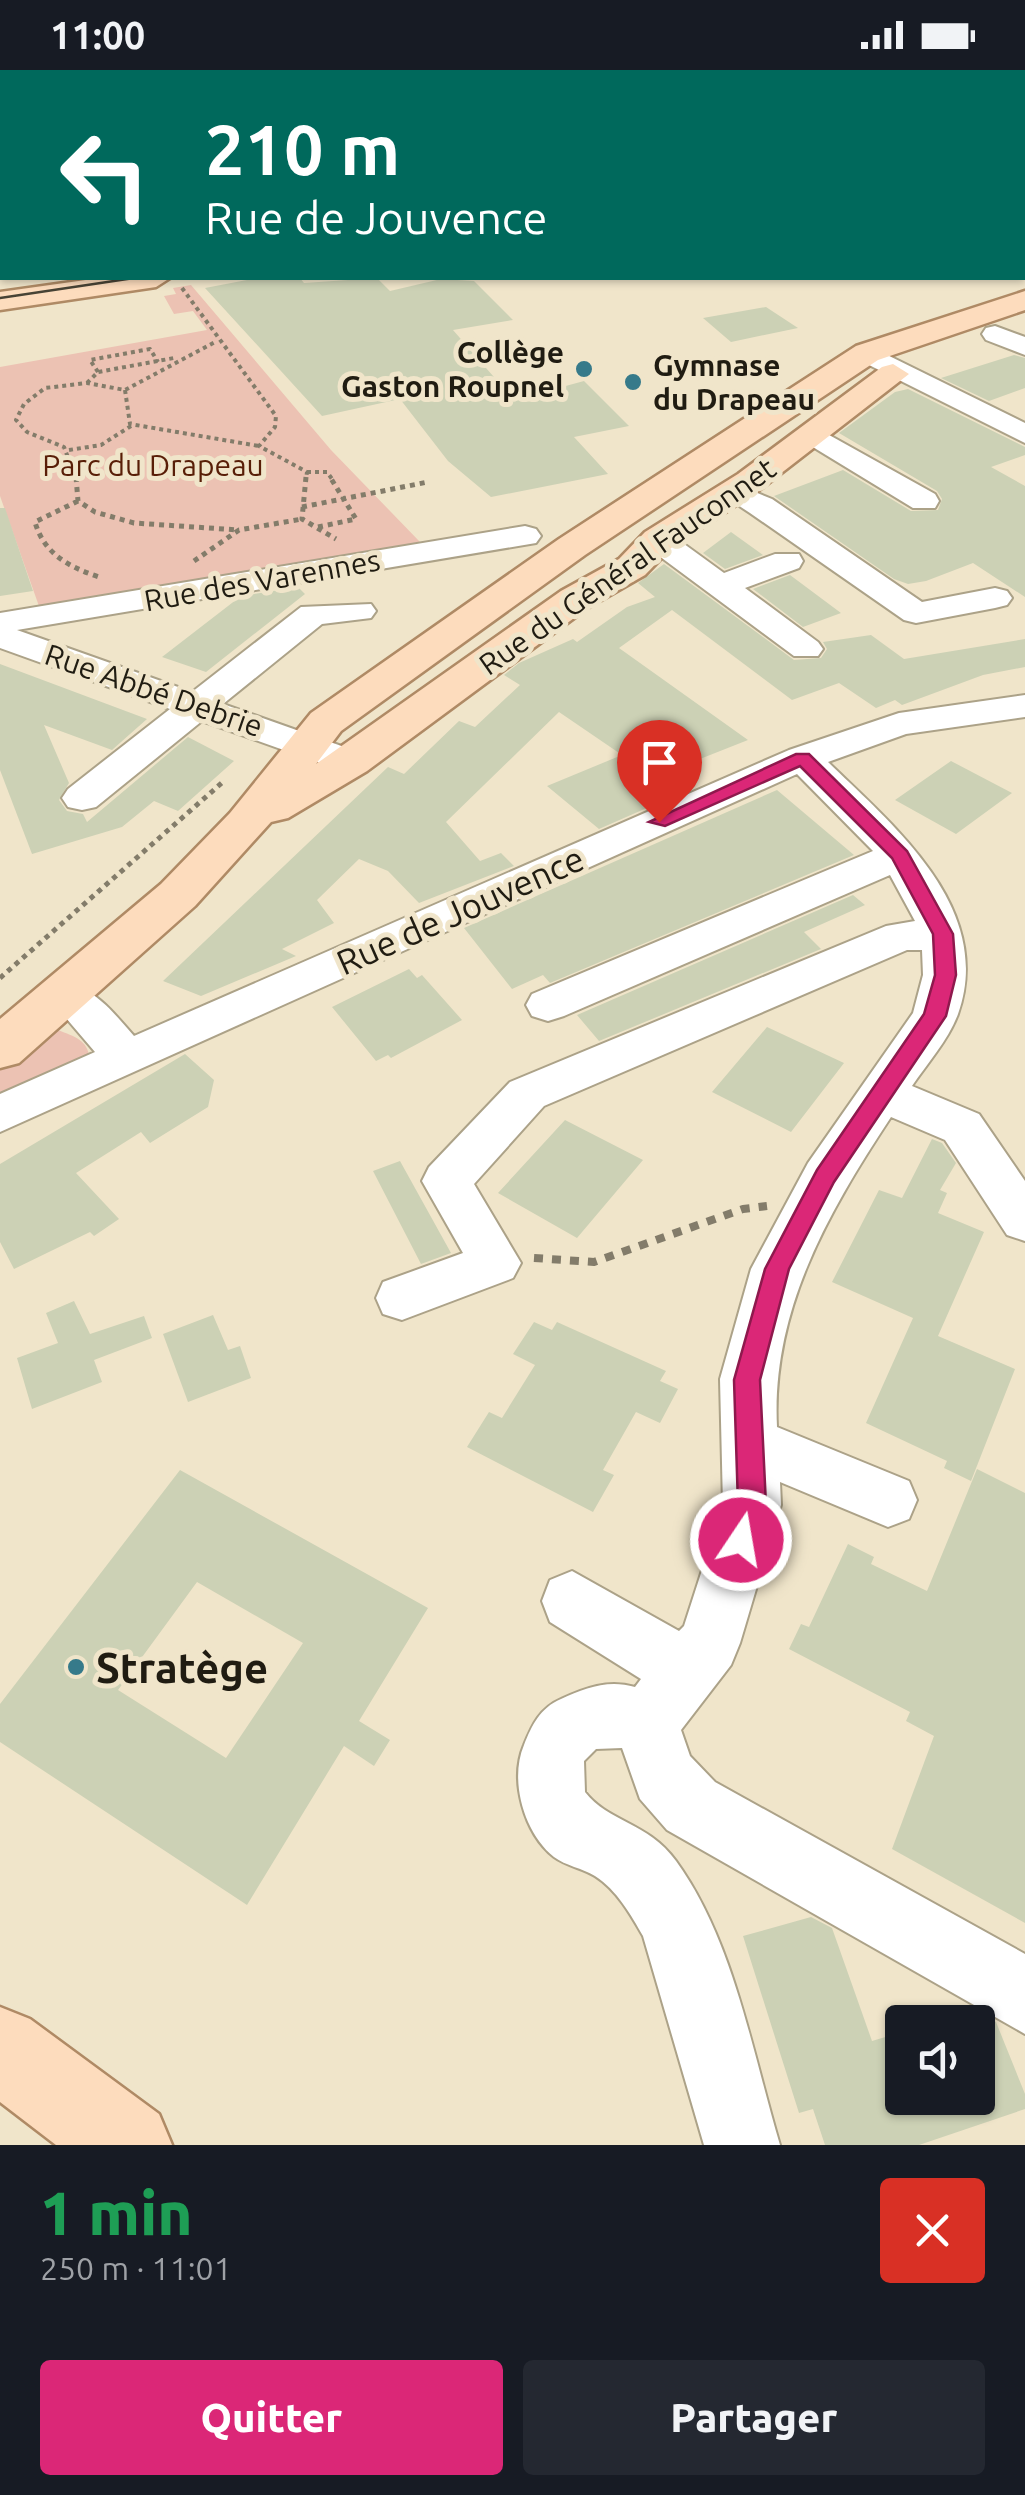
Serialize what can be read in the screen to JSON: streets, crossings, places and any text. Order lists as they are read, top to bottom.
{
  "streets": {
    "main road": ["Rue du Général Fauconnet"],
    "street": ["Rue des Varennes", "Rue Abbé Debrie", "Rue de Jouvence"]
  },
  "crossings": [
    ["Rue du Général Fauconnet", "Rue Abbé Debrie"]
  ],
  "parks": ["Parc du Drapeau"],
  "places": ["Collège Gaston Roupnel", "Gymnase du Drapeau", "Stratège"],
  "page": {
    "status": "11:00",
    "turn": ["210 m", "Rue de Jouvence"],
    "heading": ["1 min", "250 m · 11:01"],
    "buttons": ["Quitter", "Partager"]
  }
}
